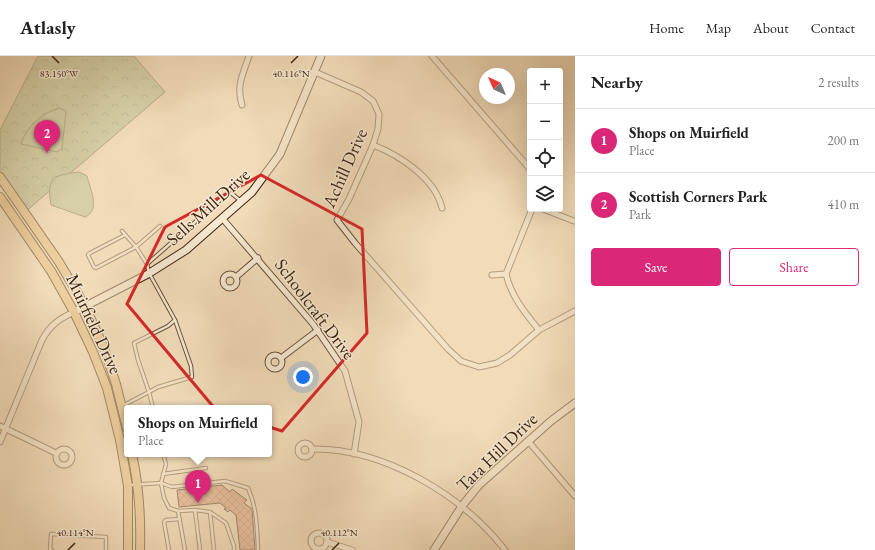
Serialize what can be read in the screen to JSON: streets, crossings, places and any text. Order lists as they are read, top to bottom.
{
  "streets": {
    "main road": ["Muirfield Drive"],
    "street": [
      "Achill Drive",
      "Sells Mill Drive",
      "Schoolcraft Drive",
      "Tara Hill Drive"
    ]
  },
  "crossings": [
    ["Achill Drive", "Sells Mill Drive"],
    ["Sells Mill Drive", "Schoolcraft Drive"],
    ["Sells Mill Drive", "Muirfield Drive"]
  ],
  "north": "top left",
  "page": {
    "header": "Atlasly",
    "nav": [
      "Home",
      "Map",
      "About",
      "Contact"
    ],
    "heading": ["Nearby", "2 results"],
    "map_buttons": ["+", "−"],
    "list": [
      {
        "mark": "1",
        "name": "Shops on Muirfield",
        "note": "Place",
        "value": "200 m"
      },
      {
        "mark": "2",
        "name": "Scottish Corners Park",
        "note": "Park",
        "value": "410 m"
      }
    ],
    "pins": ["2", "1"],
    "buttons": ["Save", "Share"],
    "popup": ["Shops on Muirfield", "Place"]
  },
  "coordinates": [
    "83.150°W",
    "40.116°N",
    "40.114°N",
    "40.112°N"
  ]
}
